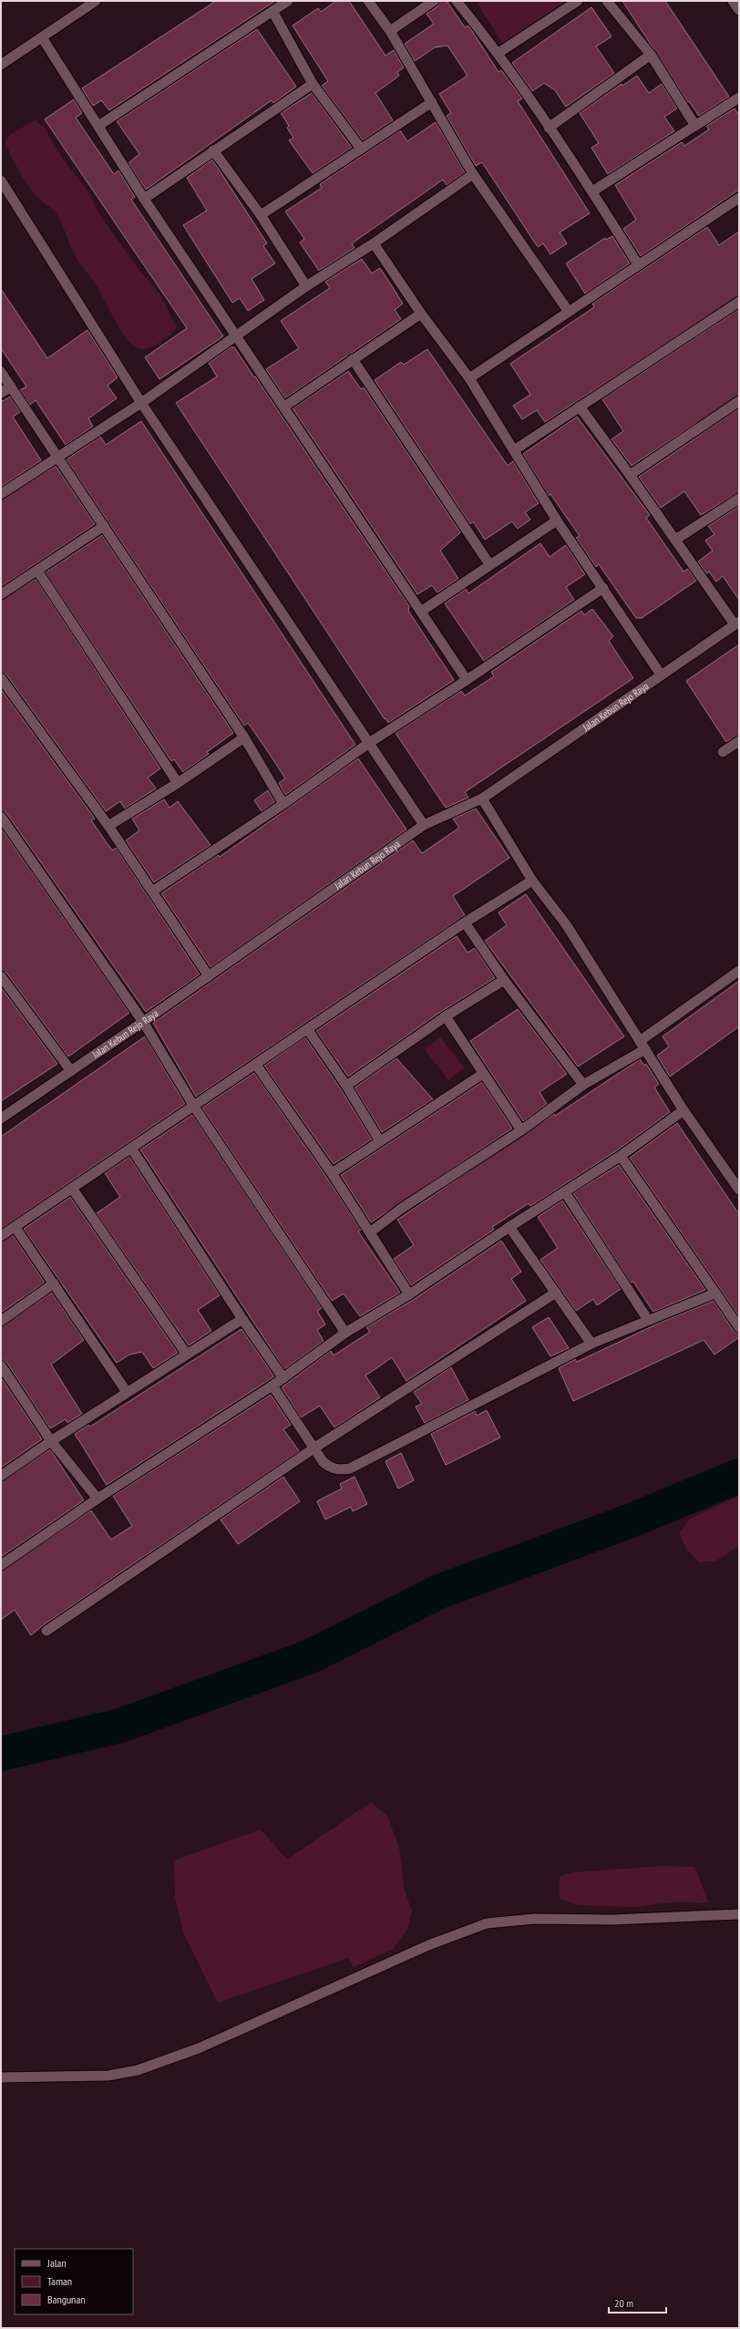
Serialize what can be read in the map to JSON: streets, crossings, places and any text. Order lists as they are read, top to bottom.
{
  "streets": {
    "street": ["Jalan Kebun Rejo Raya"]
  },
  "legend": ["Jalan", "Taman", "Bangunan"],
  "scale_bar": "20 m"
}
